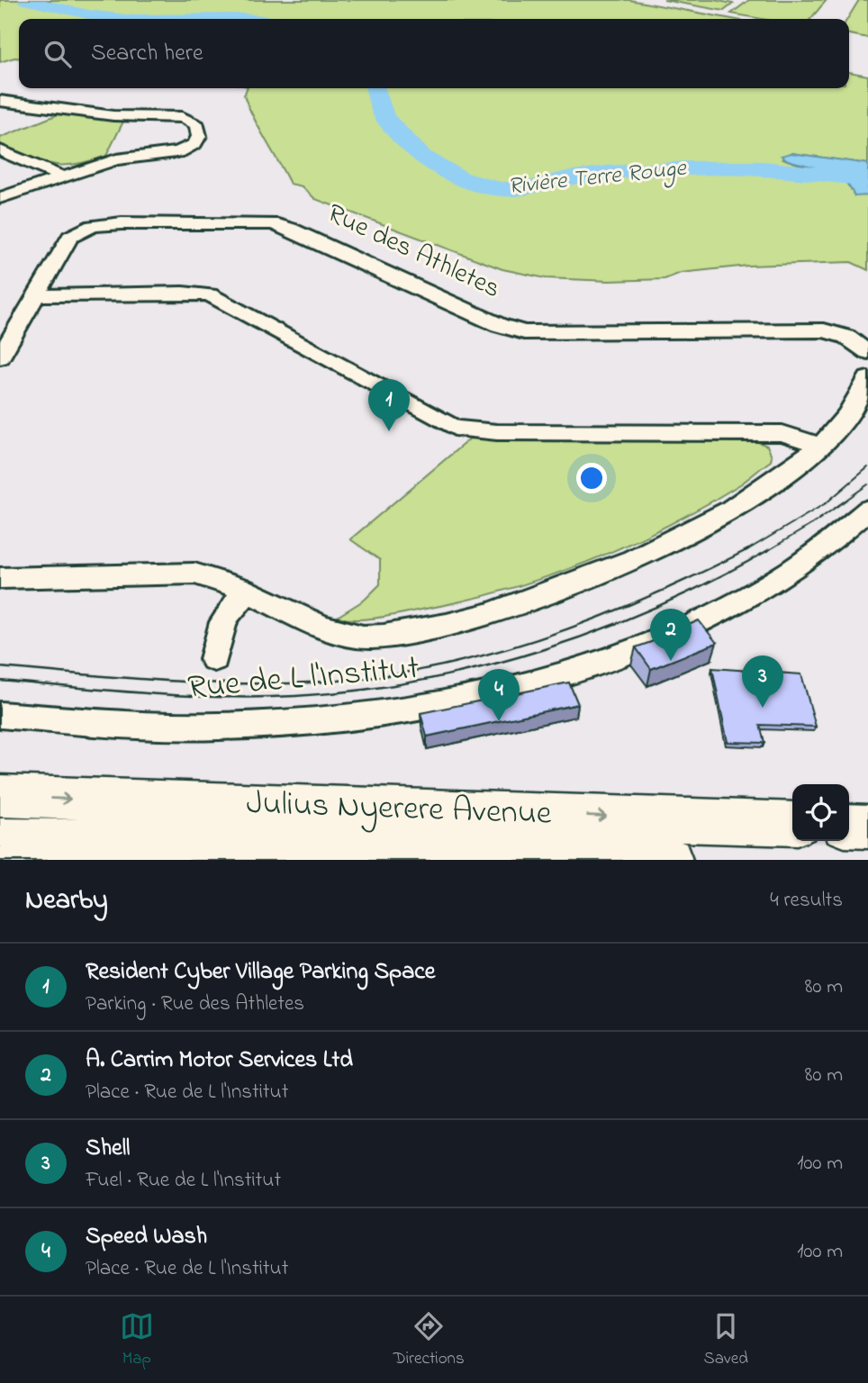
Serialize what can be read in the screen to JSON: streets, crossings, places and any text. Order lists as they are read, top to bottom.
{
  "streets": {
    "main road": ["Julius Nyerere Avenue"],
    "street": ["Rue des Athletes", "Rue de L l'Institut"]
  },
  "water": ["Rivière Terre Rouge"],
  "page": {
    "search": "Search here",
    "pins": [
      "1",
      "2",
      "3",
      "4"
    ],
    "heading": ["Nearby", "4 results"],
    "list": [
      {
        "mark": "1",
        "name": "Resident Cyber Village Parking Space",
        "note": "Parking · Rue des Athletes",
        "value": "80 m"
      },
      {
        "mark": "2",
        "name": "A. Carrim Motor Services Ltd",
        "note": "Place · Rue de L l'Institut",
        "value": "80 m"
      },
      {
        "mark": "3",
        "name": "Shell",
        "note": "Fuel · Rue de L l'Institut",
        "value": "100 m"
      },
      {
        "mark": "4",
        "name": "Speed Wash",
        "note": "Place · Rue de L l'Institut",
        "value": "100 m"
      }
    ],
    "nav": ["Map", "Directions", "Saved"]
  }
}
